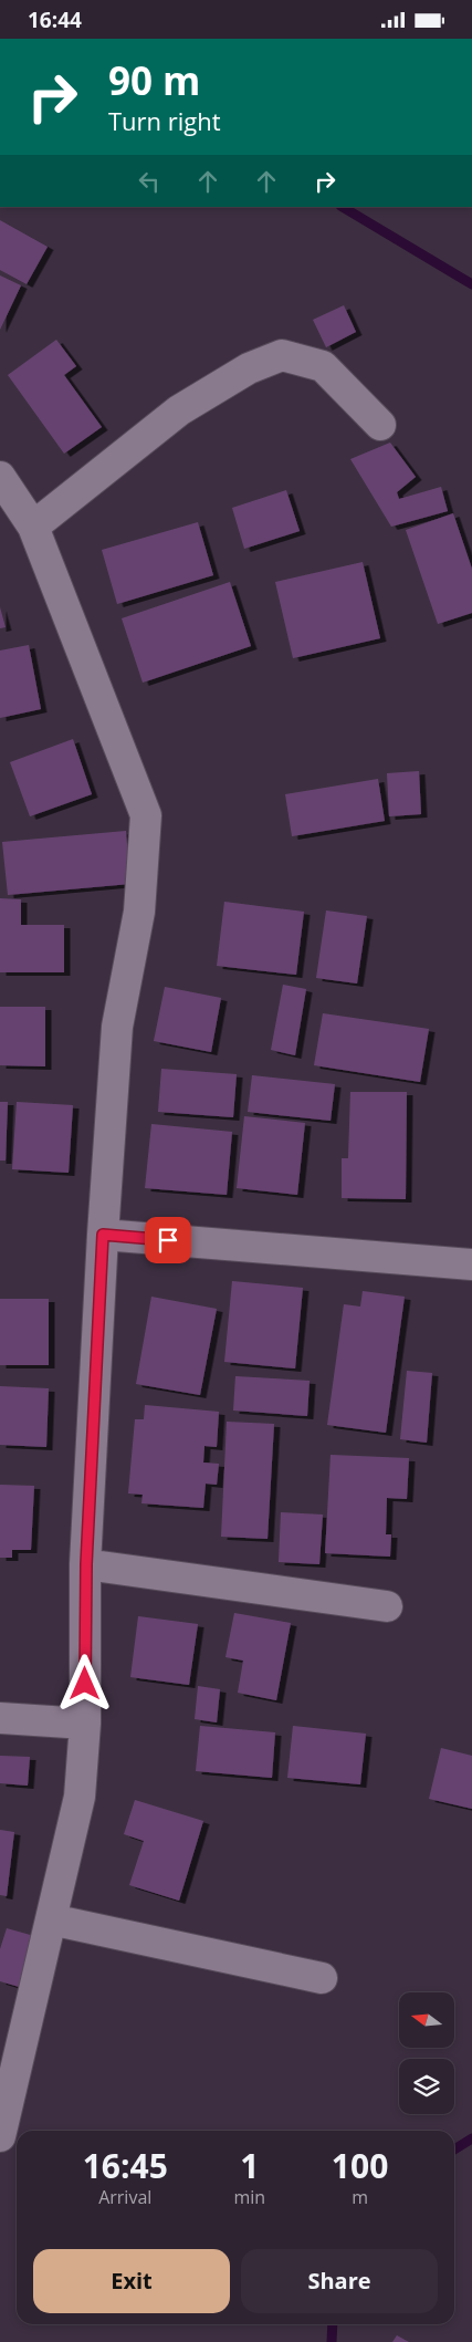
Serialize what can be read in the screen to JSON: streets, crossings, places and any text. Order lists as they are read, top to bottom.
{
  "north": "left",
  "page": {
    "status": "16:44",
    "turn": ["90 m", "Turn right"],
    "eta": [
      "16:45",
      "Arrival",
      "1",
      "min",
      "100",
      "m"
    ],
    "buttons": ["Exit", "Share"]
  }
}
